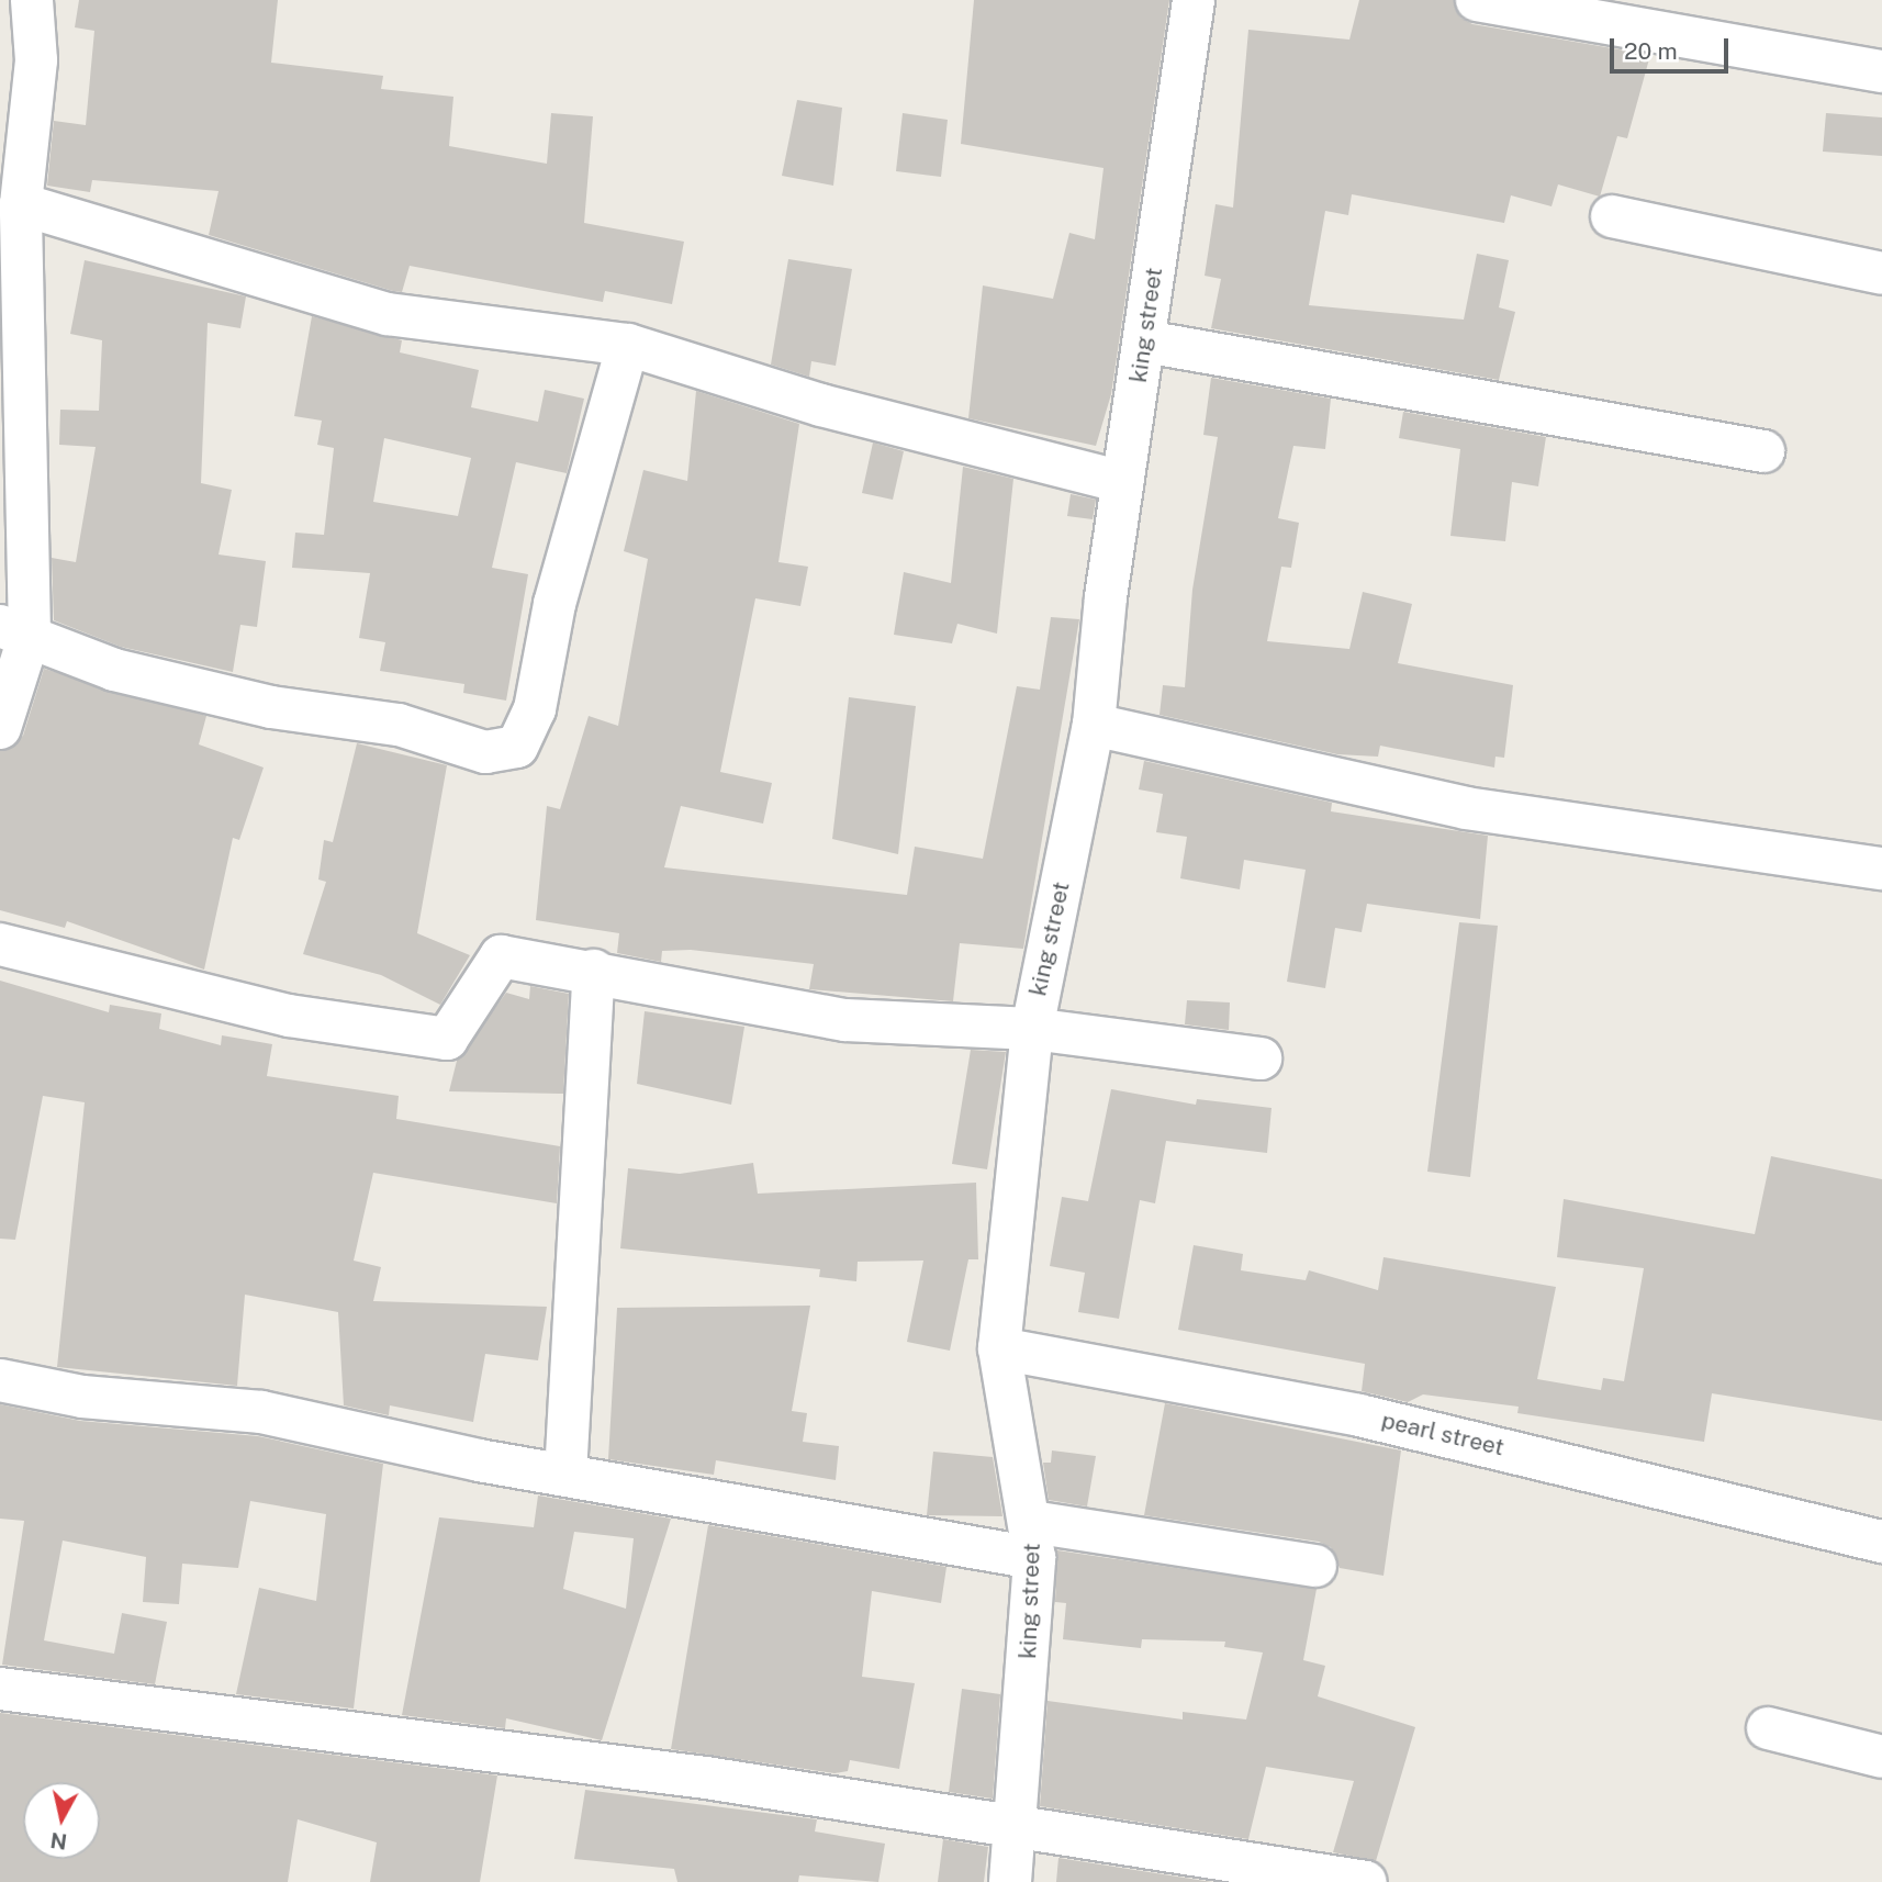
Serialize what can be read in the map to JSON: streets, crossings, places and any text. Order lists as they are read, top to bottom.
{
  "streets": {
    "street": ["king street", "pearl street"]
  },
  "crossings": [
    ["king street", "pearl street"]
  ],
  "scale_bar": "20 m",
  "north": "bottom"
}
